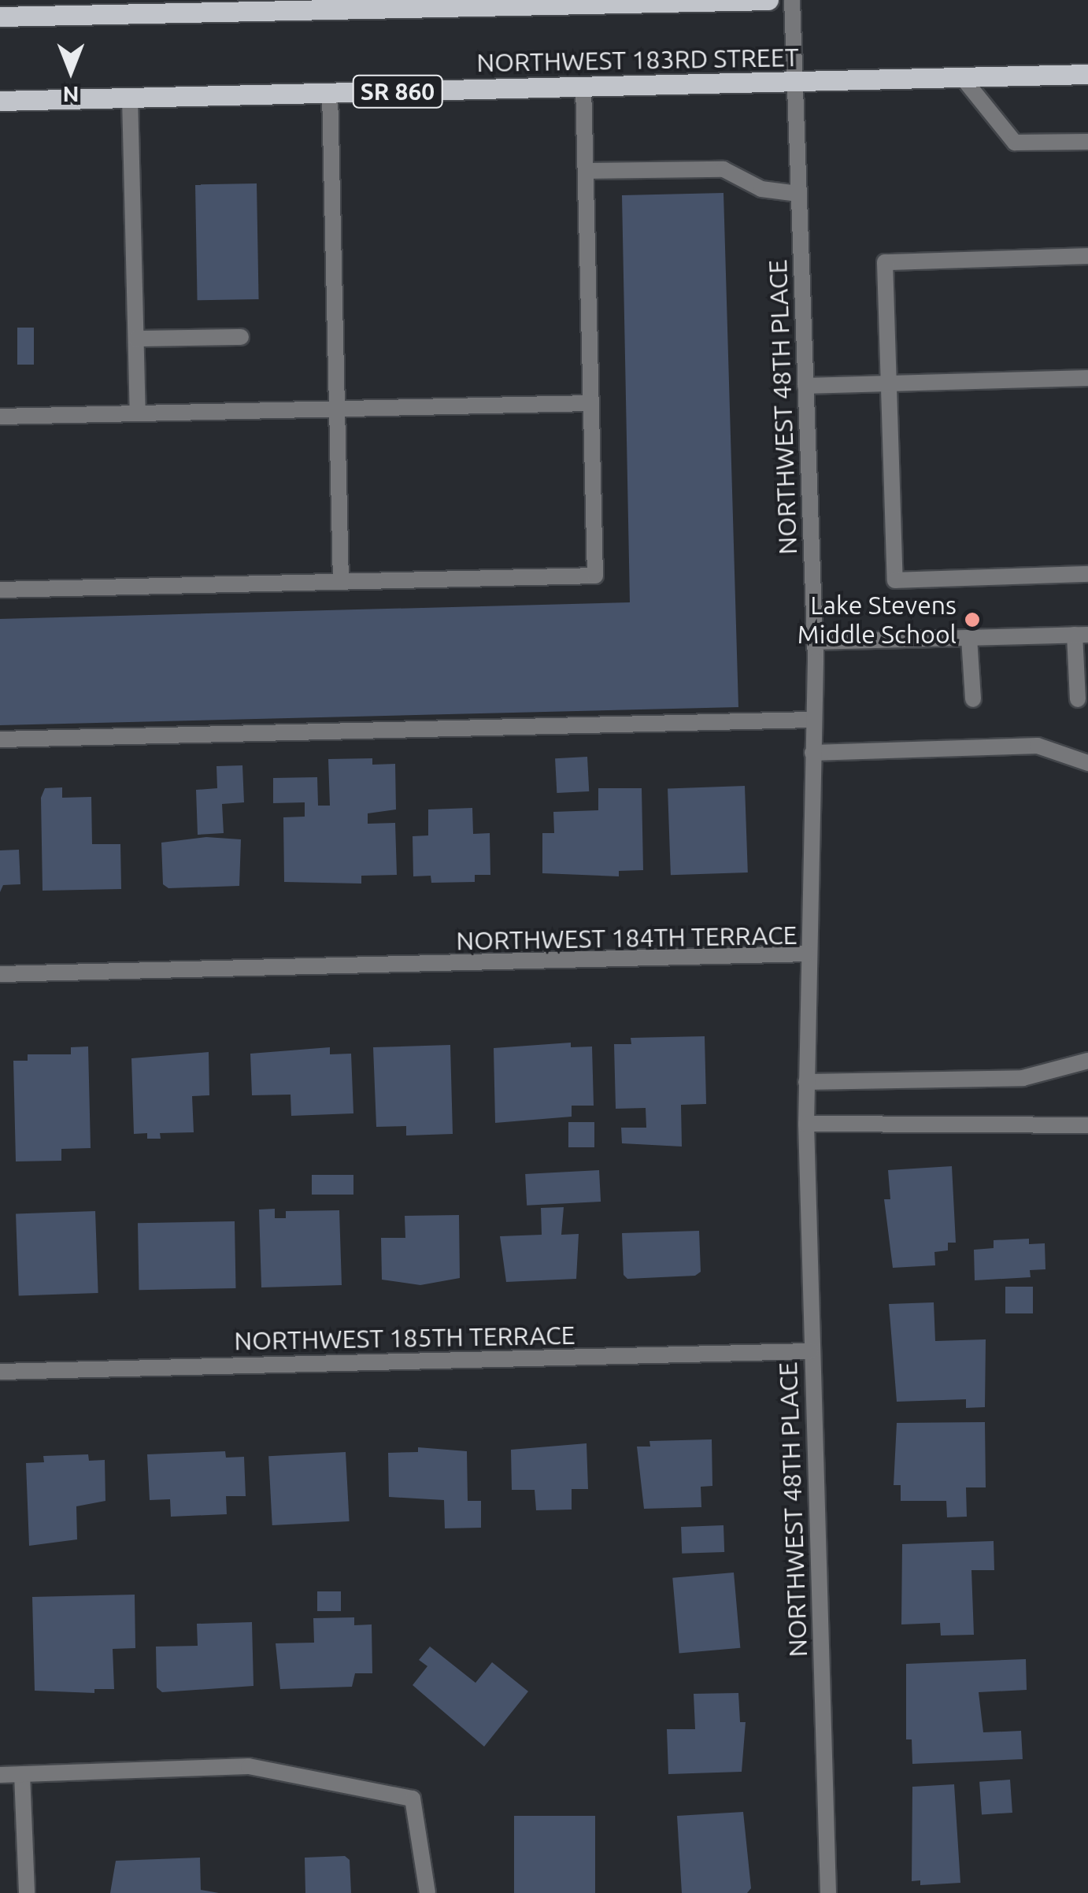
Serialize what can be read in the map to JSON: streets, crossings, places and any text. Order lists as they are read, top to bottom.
{
  "streets": {
    "main road": ["NORTHWEST 183RD STREET", "SR 860"],
    "street": ["NORTHWEST 48TH PLACE", "NORTHWEST 184TH TERRACE", "NORTHWEST 185TH TERRACE"]
  },
  "crossings": [
    ["NORTHWEST 183RD STREET", "NORTHWEST 48TH PLACE"],
    ["NORTHWEST 48TH PLACE", "NORTHWEST 184TH TERRACE"],
    ["NORTHWEST 48TH PLACE", "NORTHWEST 185TH TERRACE"]
  ],
  "places": ["Lake Stevens Middle School"],
  "north": "bottom"
}
